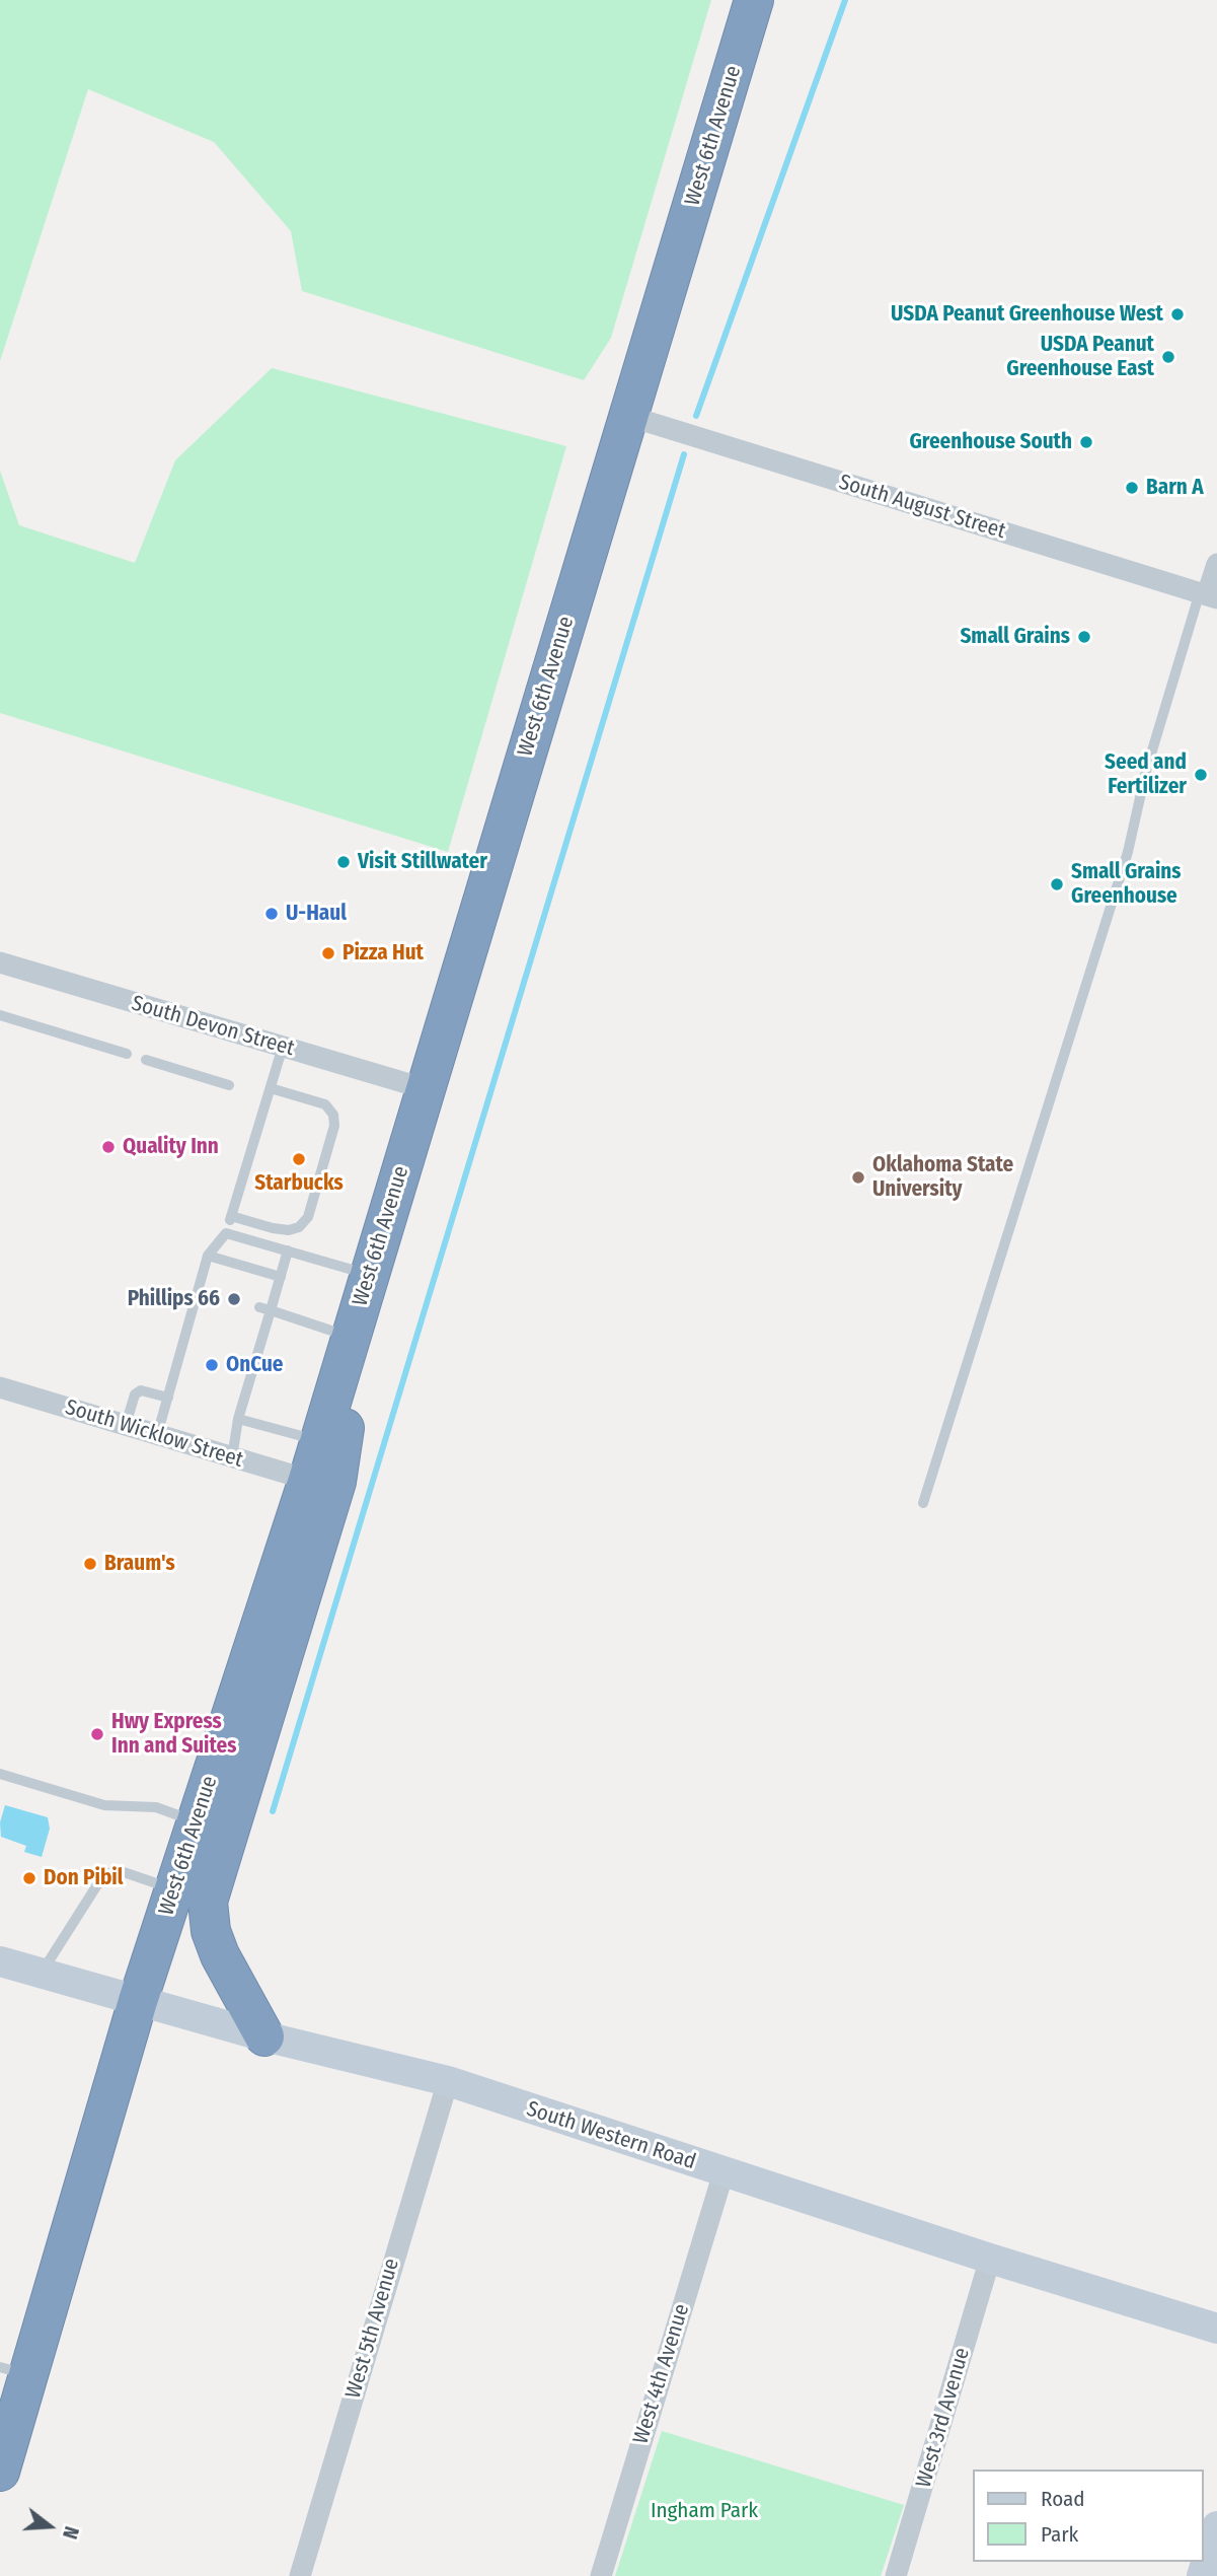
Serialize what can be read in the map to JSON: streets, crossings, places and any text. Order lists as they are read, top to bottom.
{
  "streets": {
    "highway": ["West 6th Avenue"],
    "main road": ["South Western Road"],
    "street": [
      "South August Street",
      "South Devon Street",
      "South Wicklow Street",
      "West 5th Avenue",
      "West 4th Avenue",
      "West 3rd Avenue"
    ]
  },
  "crossings": [
    ["West 6th Avenue", "South August Street"],
    ["West 6th Avenue", "South Devon Street"],
    ["West 6th Avenue", "South Wicklow Street"],
    ["West 6th Avenue", "South Western Road"],
    ["South Western Road", "West 5th Avenue"],
    ["South Western Road", "West 4th Avenue"],
    ["South Western Road", "West 3rd Avenue"]
  ],
  "parks": ["Ingham Park"],
  "places": [
    "USDA Peanut Greenhouse West",
    "USDA Peanut Greenhouse East",
    "Greenhouse South",
    "Barn A",
    "Small Grains",
    "Seed and Fertilizer",
    "Visit Stillwater",
    "Small Grains Greenhouse",
    "U-Haul",
    "Pizza Hut",
    "Quality Inn",
    "Starbucks",
    "Oklahoma State University",
    "Phillips 66",
    "OnCue",
    "Braum's",
    "Hwy Express Inn and Suites",
    "Don Pibil"
  ],
  "legend": ["Road", "Park"],
  "north": "right"
}
